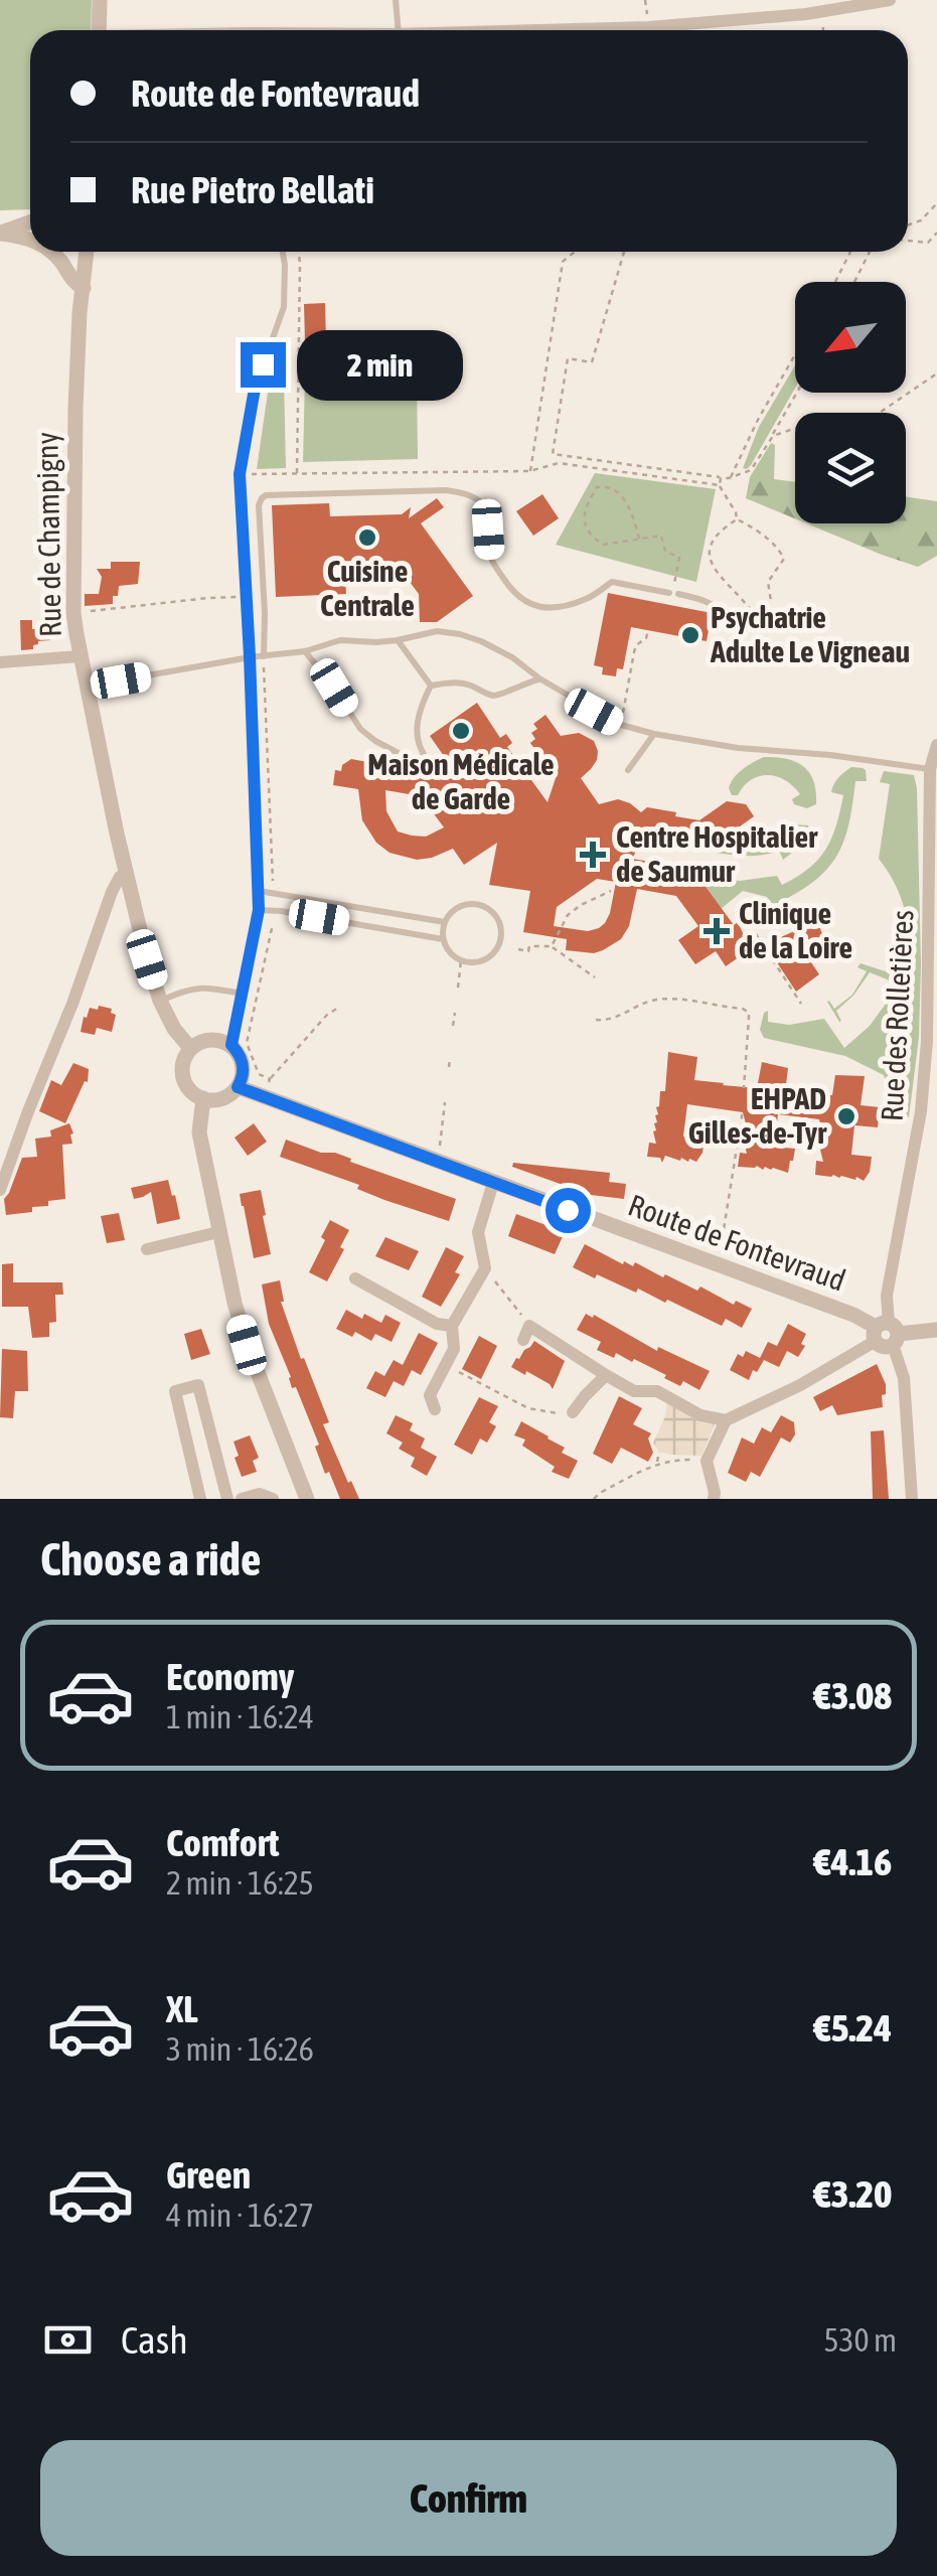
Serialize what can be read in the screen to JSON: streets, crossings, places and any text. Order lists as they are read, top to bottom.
{
  "streets": {
    "street": ["Rue de Champigny", "Rue des Rolletières", "Route de Fontevraud"]
  },
  "crossings": [
    ["Rue de Champigny", "Route de Fontevraud"],
    ["Rue des Rolletières", "Route de Fontevraud"]
  ],
  "places": {
    "other": [
      "Cuisine Centrale",
      "Psychatrie Adulte Le Vigneau",
      "Maison Médicale de Garde",
      "EHPAD Gilles-de-Tyr"
    ],
    "health": ["Centre Hospitalier de Saumur", "Clinique de la Loire"]
  },
  "north": "bottom left",
  "page": {
    "banner": ["Route de Fontevraud", "Rue Pietro Bellati"],
    "bubble": "2 min",
    "heading": "Choose a ride",
    "list": [
      {
        "name": "Economy",
        "note": "1 min · 16:24",
        "value": "€3.08"
      },
      {
        "name": "Comfort",
        "note": "2 min · 16:25",
        "value": "€4.16"
      },
      {
        "name": "XL",
        "note": "3 min · 16:26",
        "value": "€5.24"
      },
      {
        "name": "Green",
        "note": "4 min · 16:27",
        "value": "€3.20"
      }
    ],
    "pay": ["Cash", "530 m"],
    "buttons": "Confirm"
  }
}
